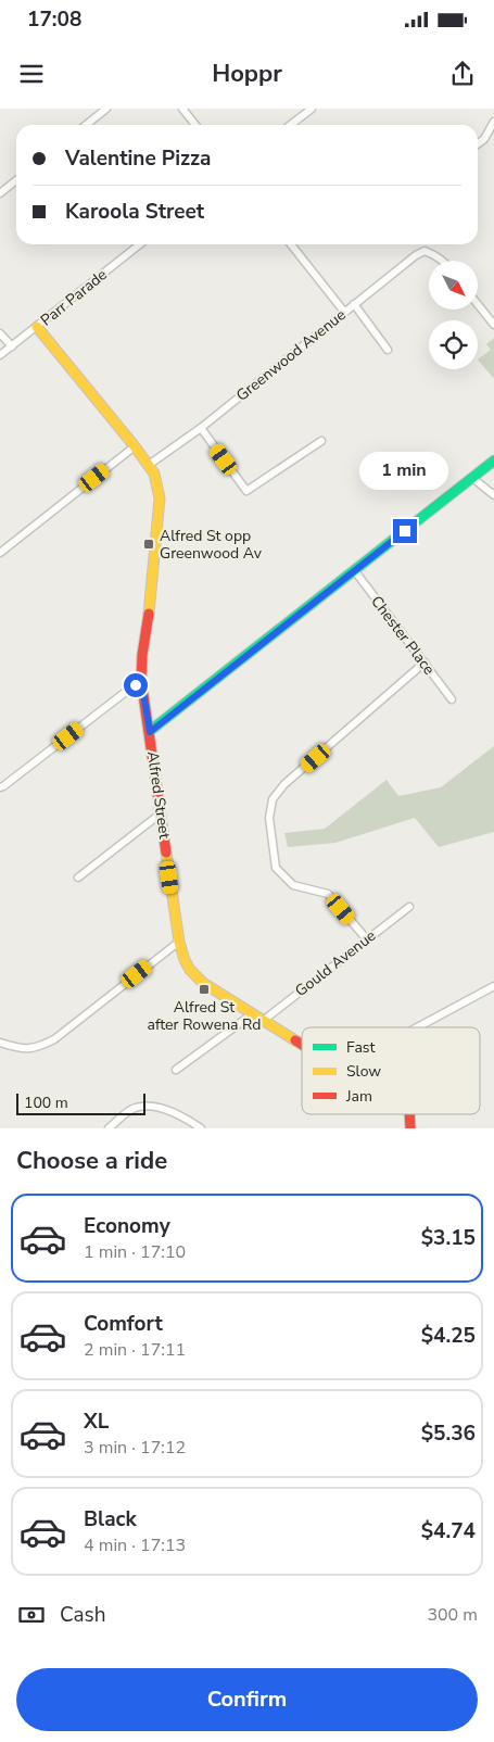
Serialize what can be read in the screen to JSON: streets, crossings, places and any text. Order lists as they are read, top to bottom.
{
  "streets": {
    "street": [
      "Parr Parade",
      "Greenwood Avenue",
      "Chester Place",
      "Alfred Street",
      "Gould Avenue"
    ]
  },
  "crossings": [
    ["Parr Parade", "Alfred Street"],
    ["Greenwood Avenue", "Alfred Street"],
    ["Alfred Street", "Gould Avenue"]
  ],
  "places": {
    "transit": ["Alfred St opp Greenwood Av", "Alfred St after Rowena Rd"]
  },
  "legend": ["Fast", "Slow", "Jam"],
  "scale_bar": "100 m",
  "north": "bottom right",
  "page": {
    "status": "17:08",
    "header": "Hoppr",
    "banner": ["Valentine Pizza", "Karoola Street"],
    "bubble": "1 min",
    "scale": "100 m",
    "heading": "Choose a ride",
    "list": [
      {
        "name": "Economy",
        "note": "1 min · 17:10",
        "value": "$3.15"
      },
      {
        "name": "Comfort",
        "note": "2 min · 17:11",
        "value": "$4.25"
      },
      {
        "name": "XL",
        "note": "3 min · 17:12",
        "value": "$5.36"
      },
      {
        "name": "Black",
        "note": "4 min · 17:13",
        "value": "$4.74"
      }
    ],
    "pay": ["Cash", "300 m"],
    "buttons": "Confirm"
  }
}
